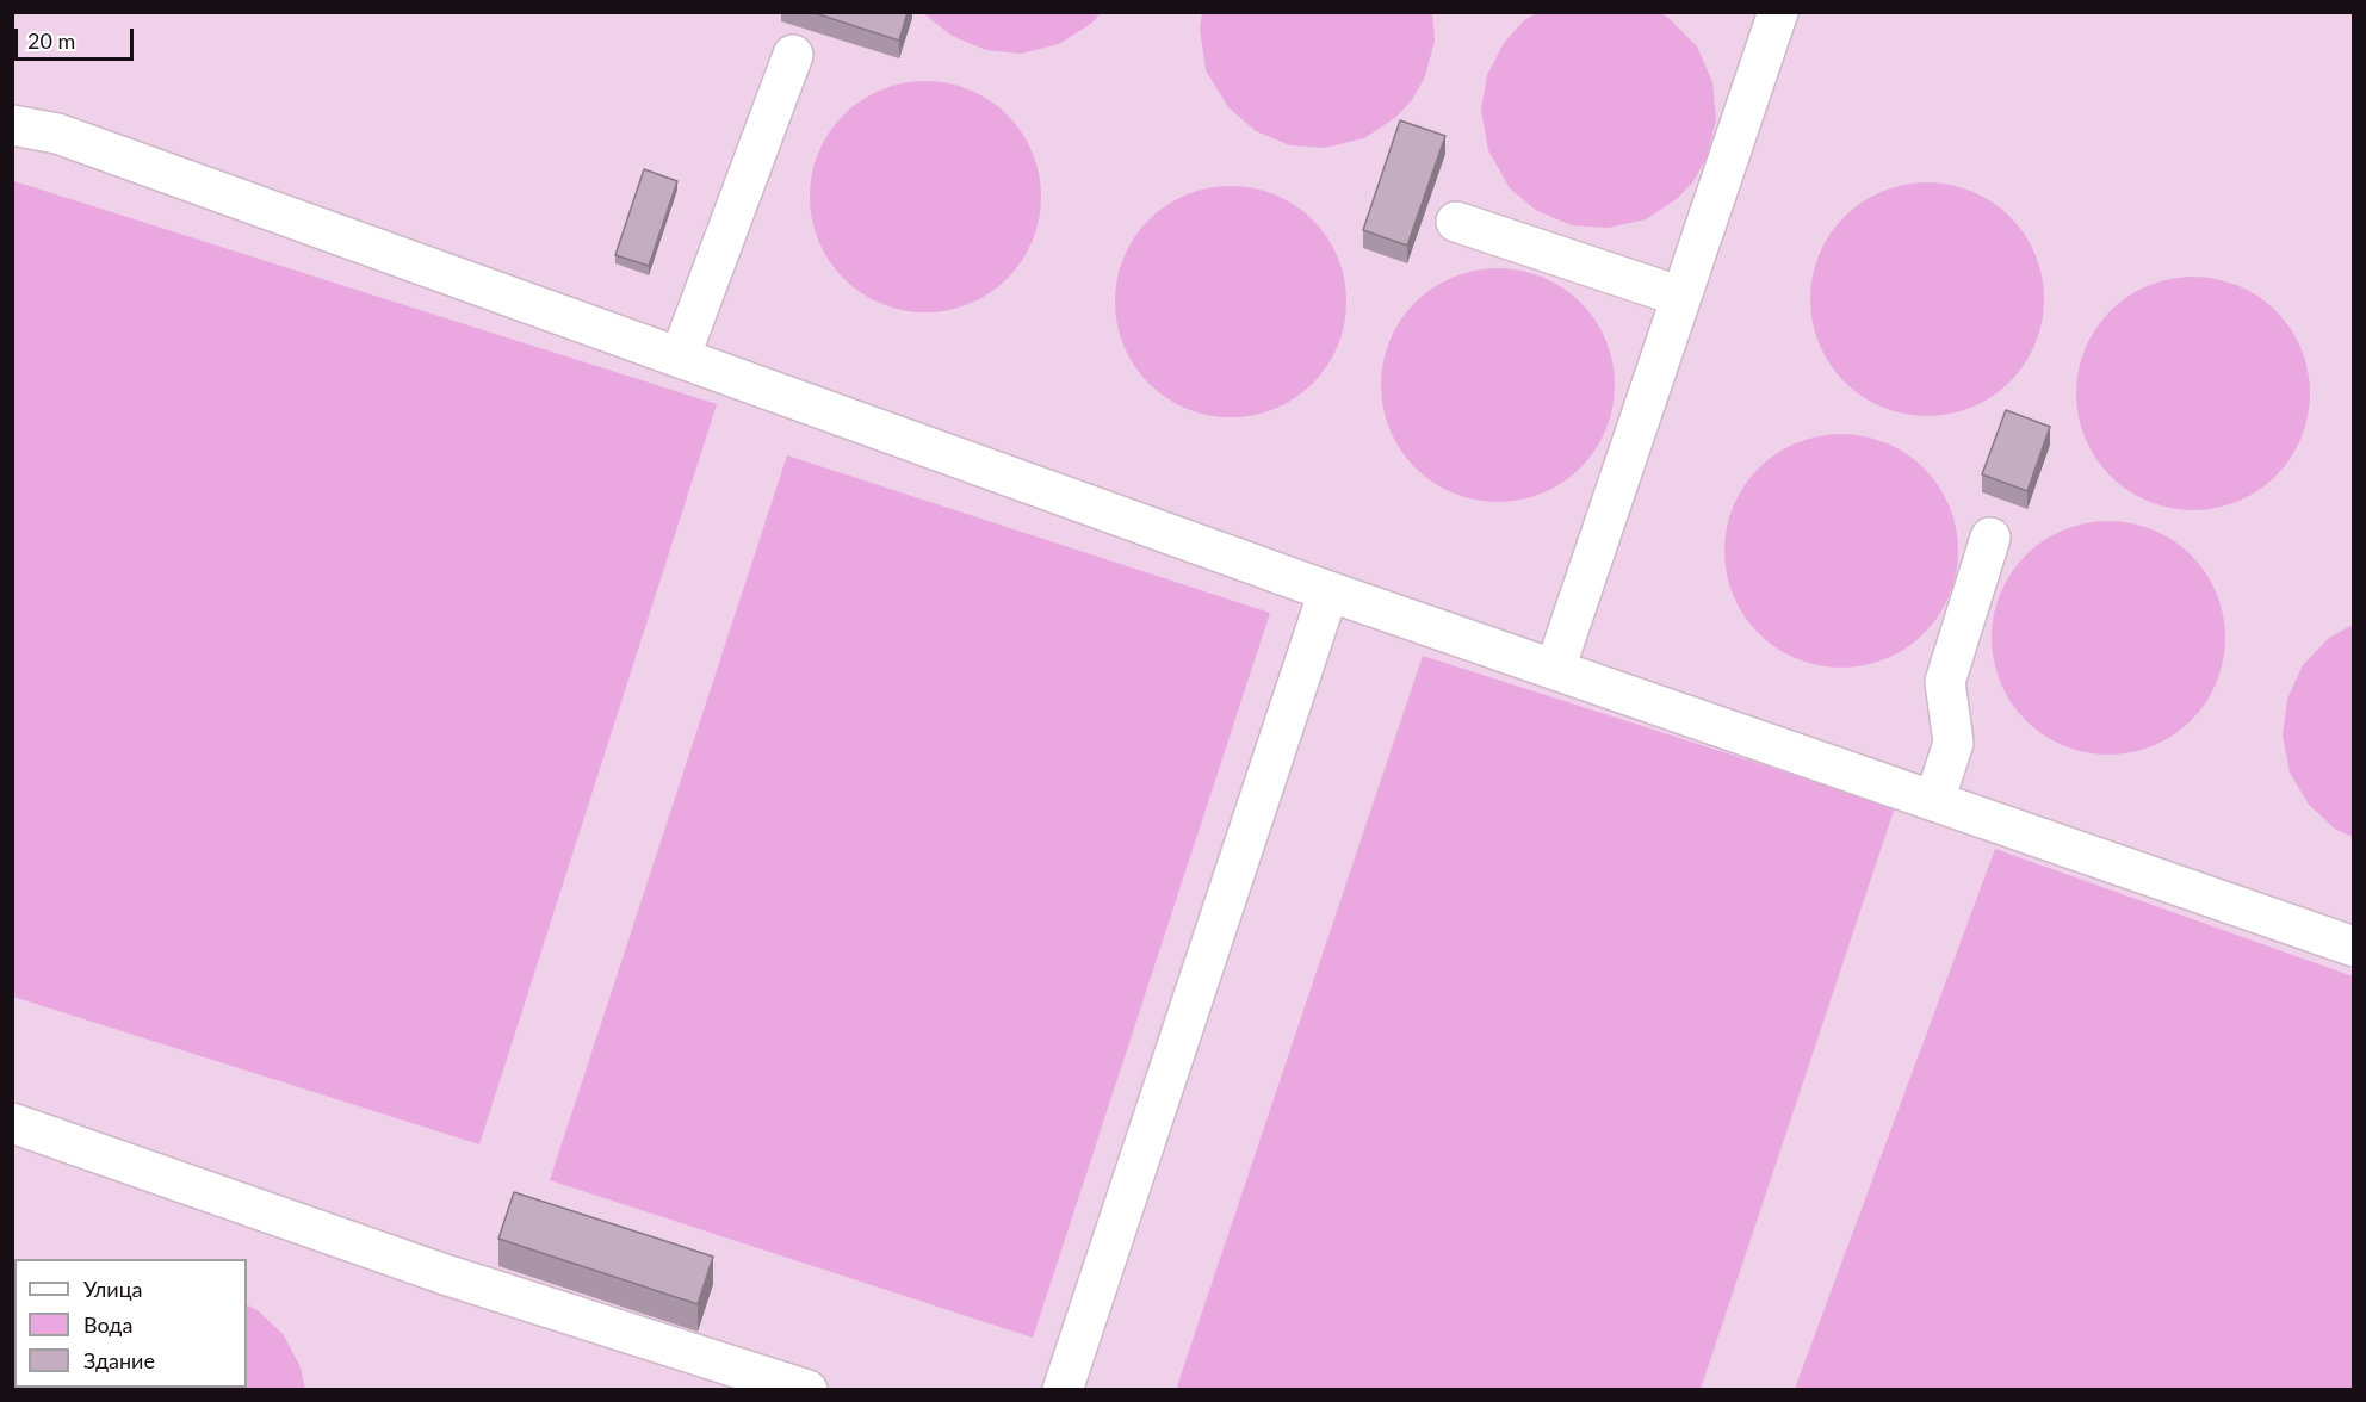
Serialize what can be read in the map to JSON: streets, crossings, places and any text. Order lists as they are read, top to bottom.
{
  "legend": ["Улица", "Вода", "Здание"],
  "scale_bar": "20 m"
}
